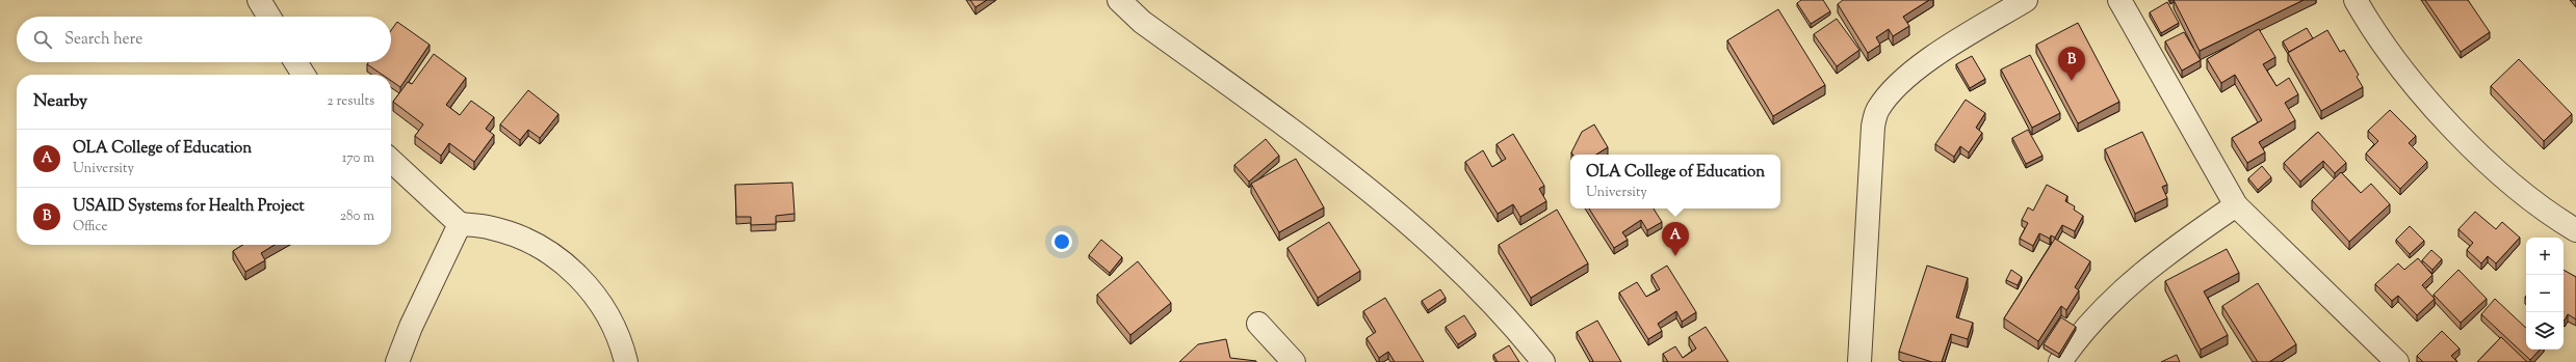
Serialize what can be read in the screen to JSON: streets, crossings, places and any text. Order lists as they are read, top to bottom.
{
  "page": {
    "search": "Search here",
    "pins": ["B", "A"],
    "heading": ["Nearby", "2 results"],
    "list": [
      {
        "mark": "A",
        "name": "OLA College of Education",
        "note": "University",
        "value": "170 m"
      },
      {
        "mark": "B",
        "name": "USAID Systems for Health Project",
        "note": "Office",
        "value": "280 m"
      }
    ],
    "popup": ["OLA College of Education", "University"],
    "map_buttons": ["+", "−"]
  }
}
